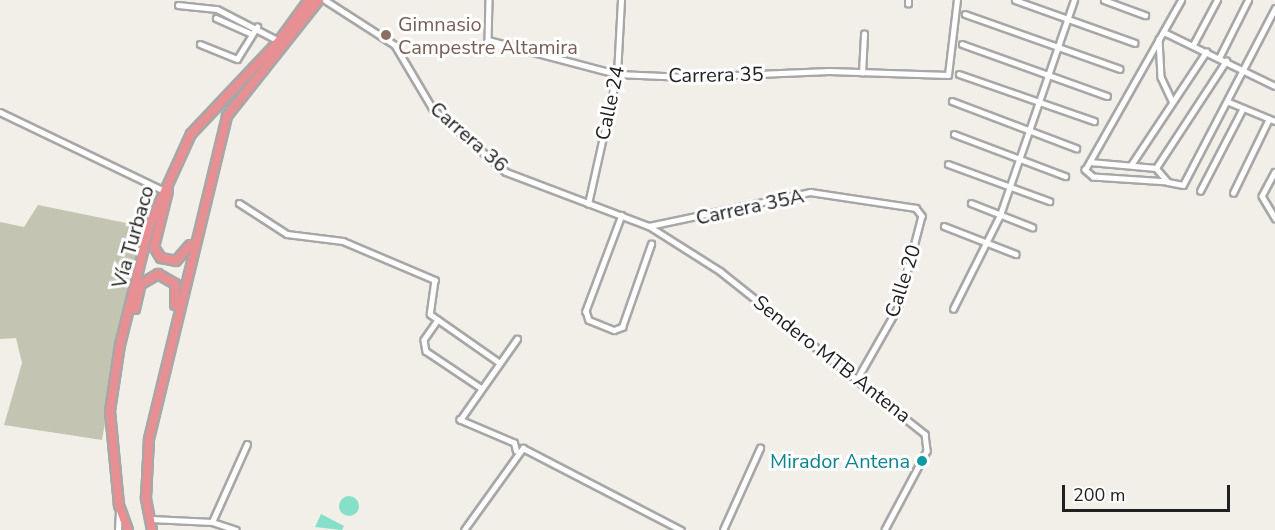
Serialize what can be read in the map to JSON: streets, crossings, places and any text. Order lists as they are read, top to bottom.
{
  "streets": {
    "highway": ["Vía Turbaco"],
    "street": [
      "Carrera 35",
      "Calle 24",
      "Carrera 36",
      "Carrera 35A",
      "Calle 20",
      "Sendero MTB Antena"
    ]
  },
  "crossings": [
    ["Carrera 35", "Calle 24"],
    ["Calle 24", "Carrera 36"],
    ["Carrera 36", "Carrera 35A"],
    ["Carrera 36", "Sendero MTB Antena"],
    ["Carrera 35A", "Calle 20"],
    ["Carrera 35A", "Sendero MTB Antena"],
    ["Calle 20", "Sendero MTB Antena"]
  ],
  "places": ["Gimnasio Campestre Altamira", "Mirador Antena"],
  "scale_bar": "200 m"
}
